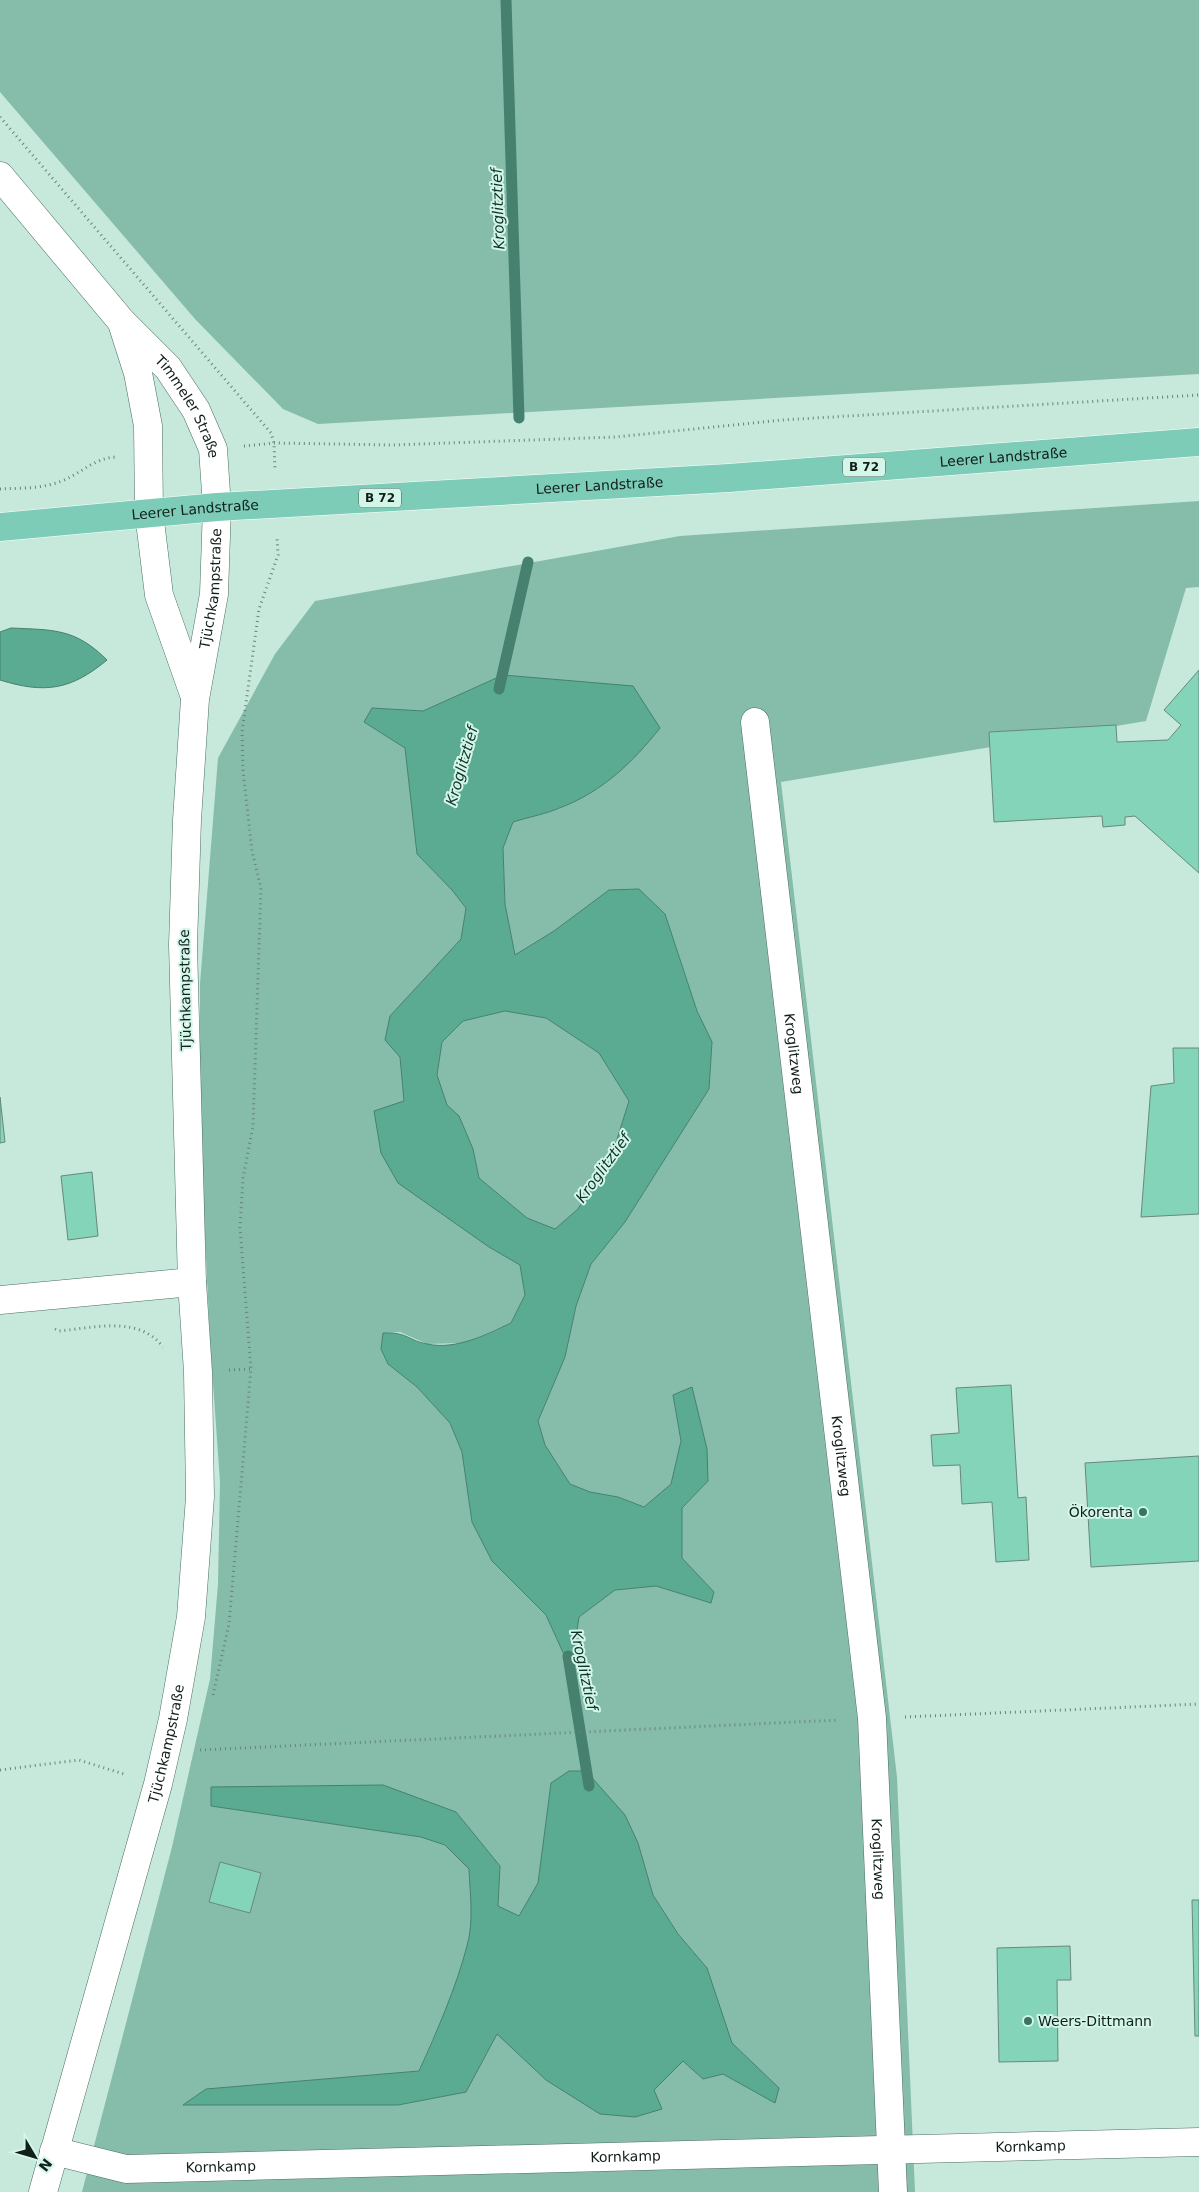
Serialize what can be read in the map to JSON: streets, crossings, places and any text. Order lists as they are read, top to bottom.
{
  "streets": {
    "main road": ["Leerer Landstraße", "B 72"],
    "street": [
      "Timmeler Straße",
      "Tjüchkampstraße",
      "Kroglitzweg",
      "Kornkamp"
    ]
  },
  "crossings": [
    ["Timmeler Straße", "Leerer Landstraße"],
    ["Timmeler Straße", "Tjüchkampstraße"],
    ["Leerer Landstraße", "Tjüchkampstraße"],
    ["Tjüchkampstraße", "Kornkamp"],
    ["Kroglitzweg", "Kornkamp"]
  ],
  "water": ["Kroglitztief"],
  "places": ["Ökorenta", "Weers-Dittmann"],
  "north": "bottom right"
}
